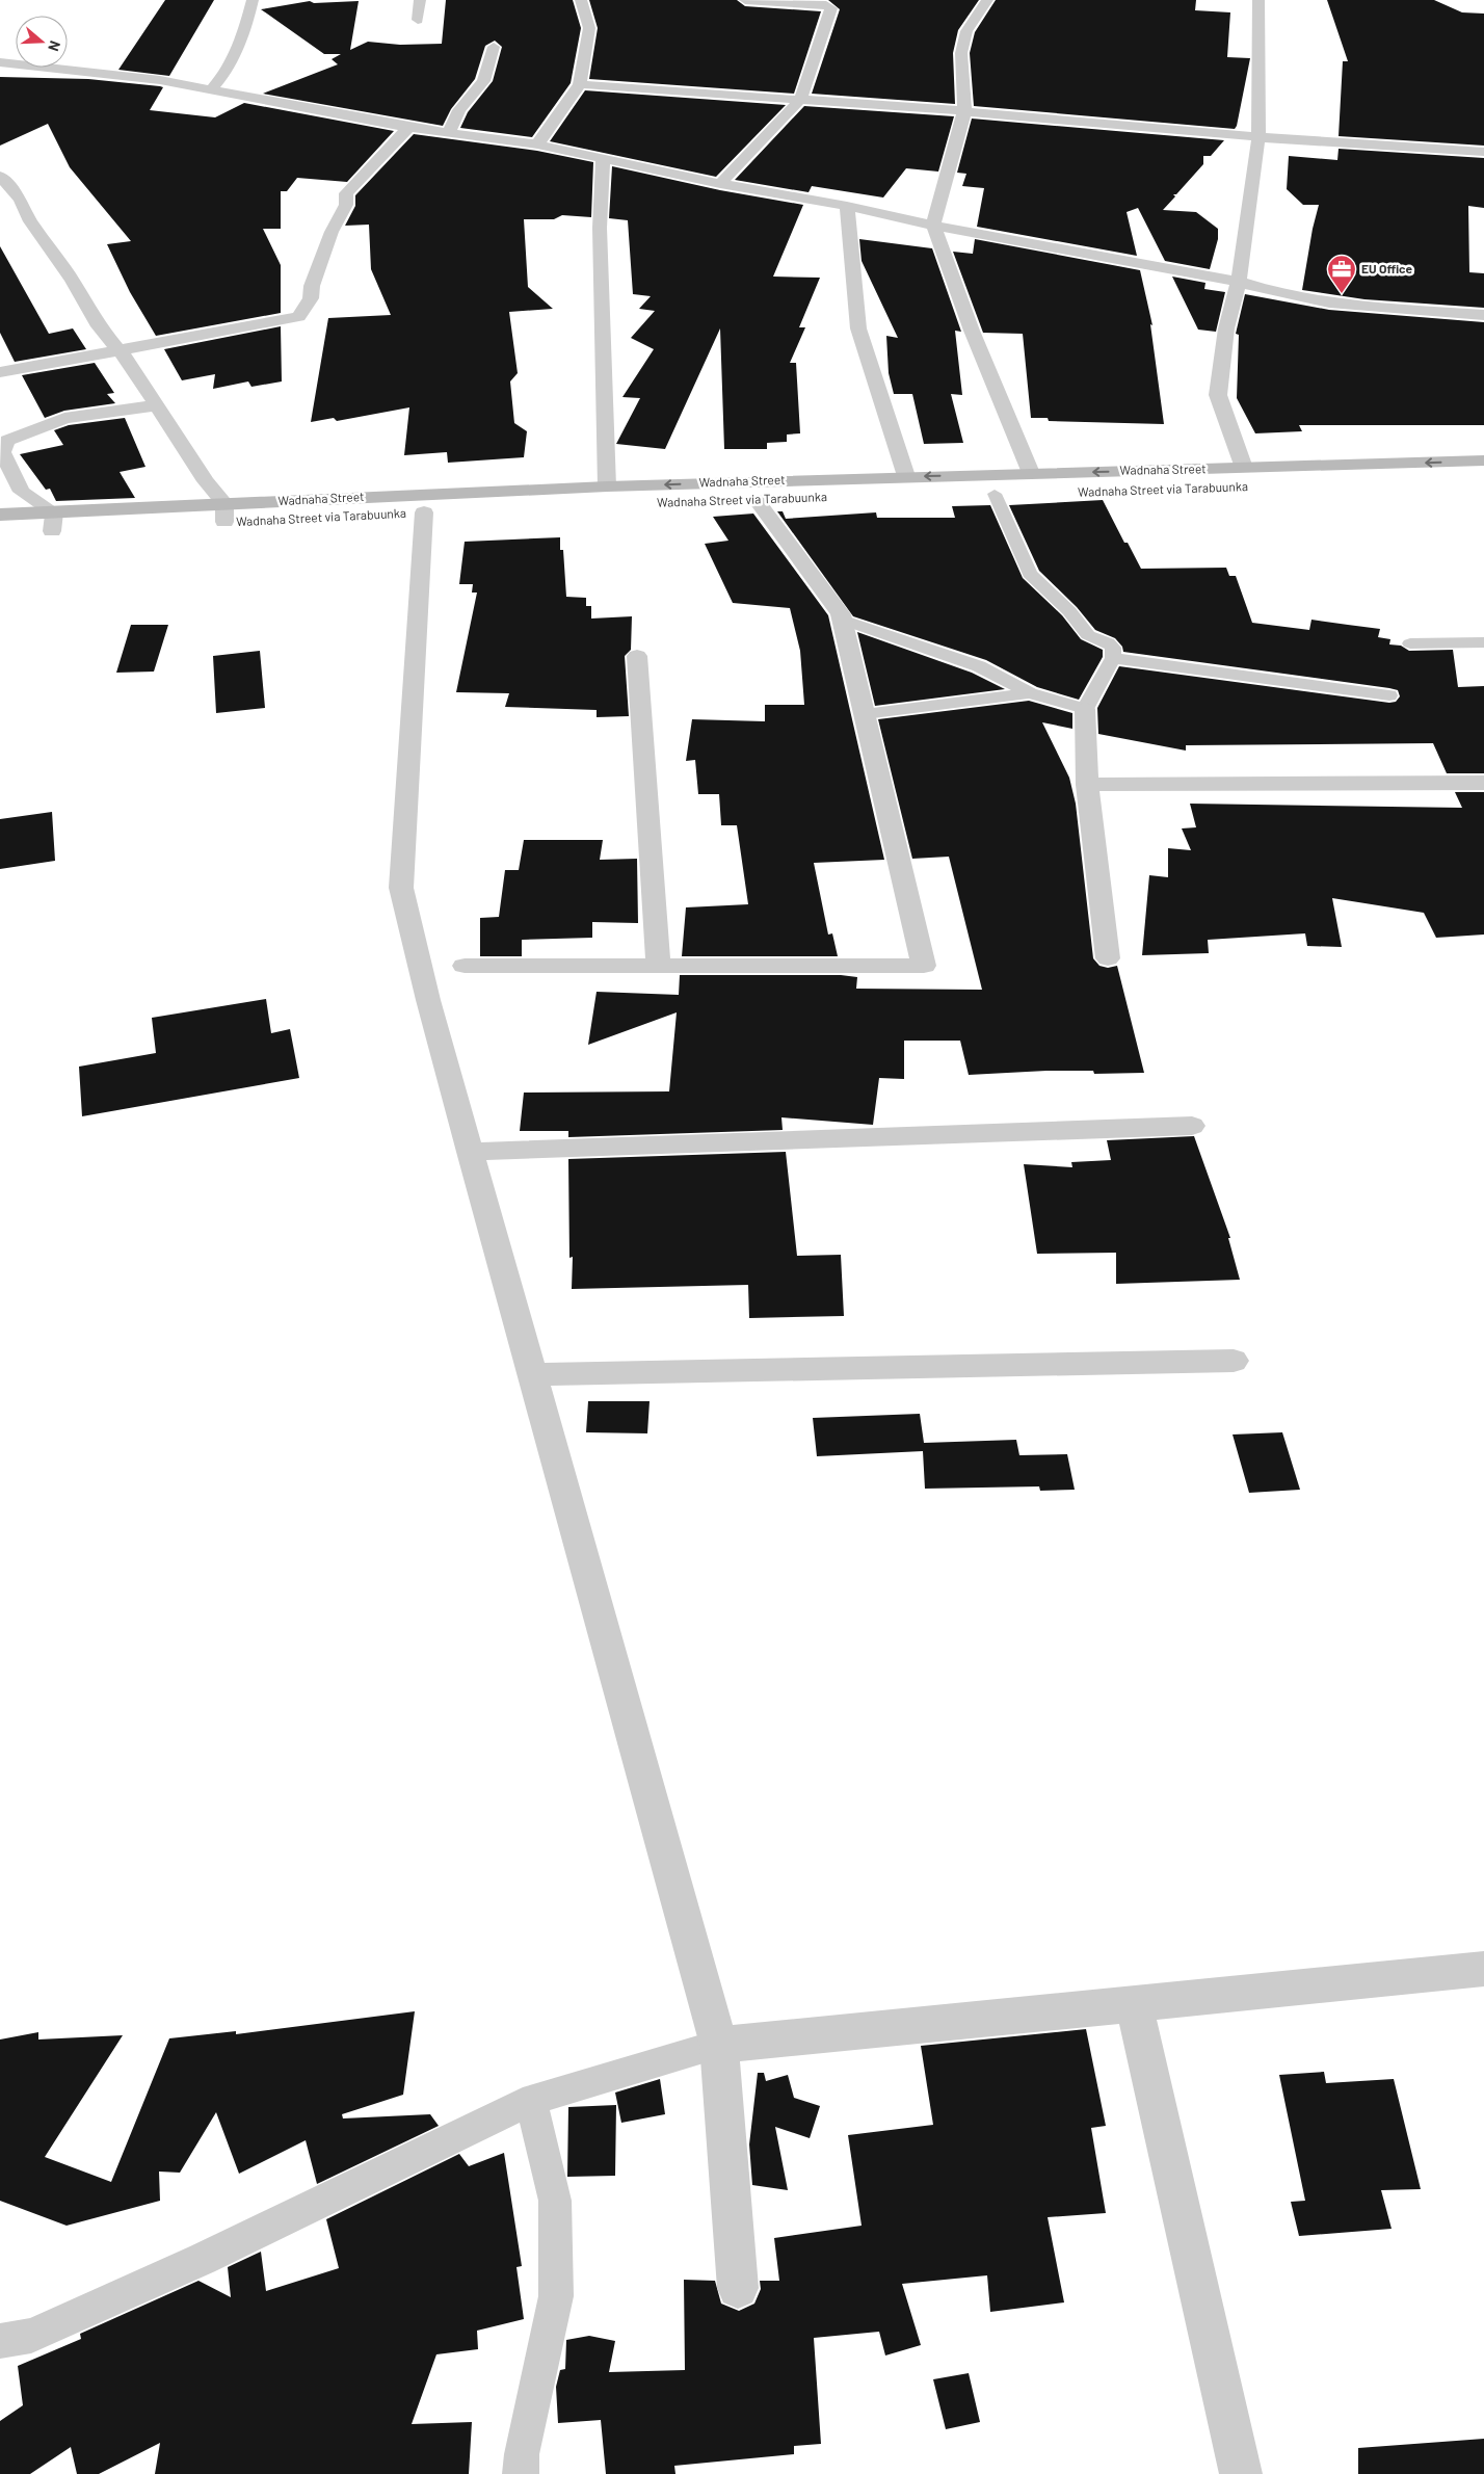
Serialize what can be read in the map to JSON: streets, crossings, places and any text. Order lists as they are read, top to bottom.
{
  "streets": {
    "main road": ["Wadnaha Street", "Wadnaha Street via Tarabuunka"]
  },
  "crossings": [
    ["Wadnaha Street", "Wadnaha Street via Tarabuunka"]
  ],
  "one_way": ["Wadnaha Street"],
  "places": {
    "office": ["EU Office"]
  },
  "north": "right"
}
